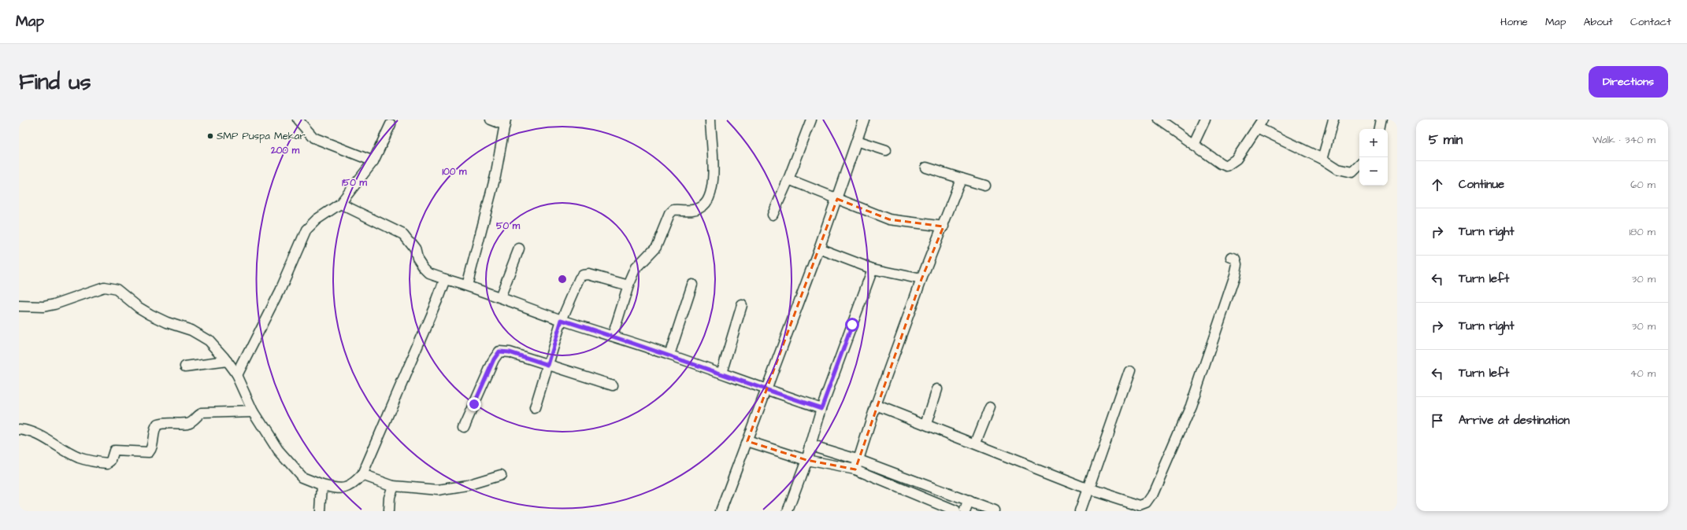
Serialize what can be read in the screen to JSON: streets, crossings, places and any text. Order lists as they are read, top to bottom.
{
  "places": ["SMP Puspa Mekar"],
  "page": {
    "header": "Map",
    "nav": [
      "Home",
      "Map",
      "About",
      "Contact"
    ],
    "buttons": "Directions",
    "title": "Find us",
    "heading": ["5 min", "Walk · 340 m"],
    "map_buttons": ["+", "−"],
    "list": [
      ["Continue", "60 m"],
      ["Turn right", "180 m"],
      ["Turn left", "30 m"],
      ["Turn right", "30 m"],
      ["Turn left", "40 m"],
      "Arrive at destination"
    ]
  },
  "rings": [
    "200 m",
    "100 m",
    "150 m",
    "50 m"
  ]
}
